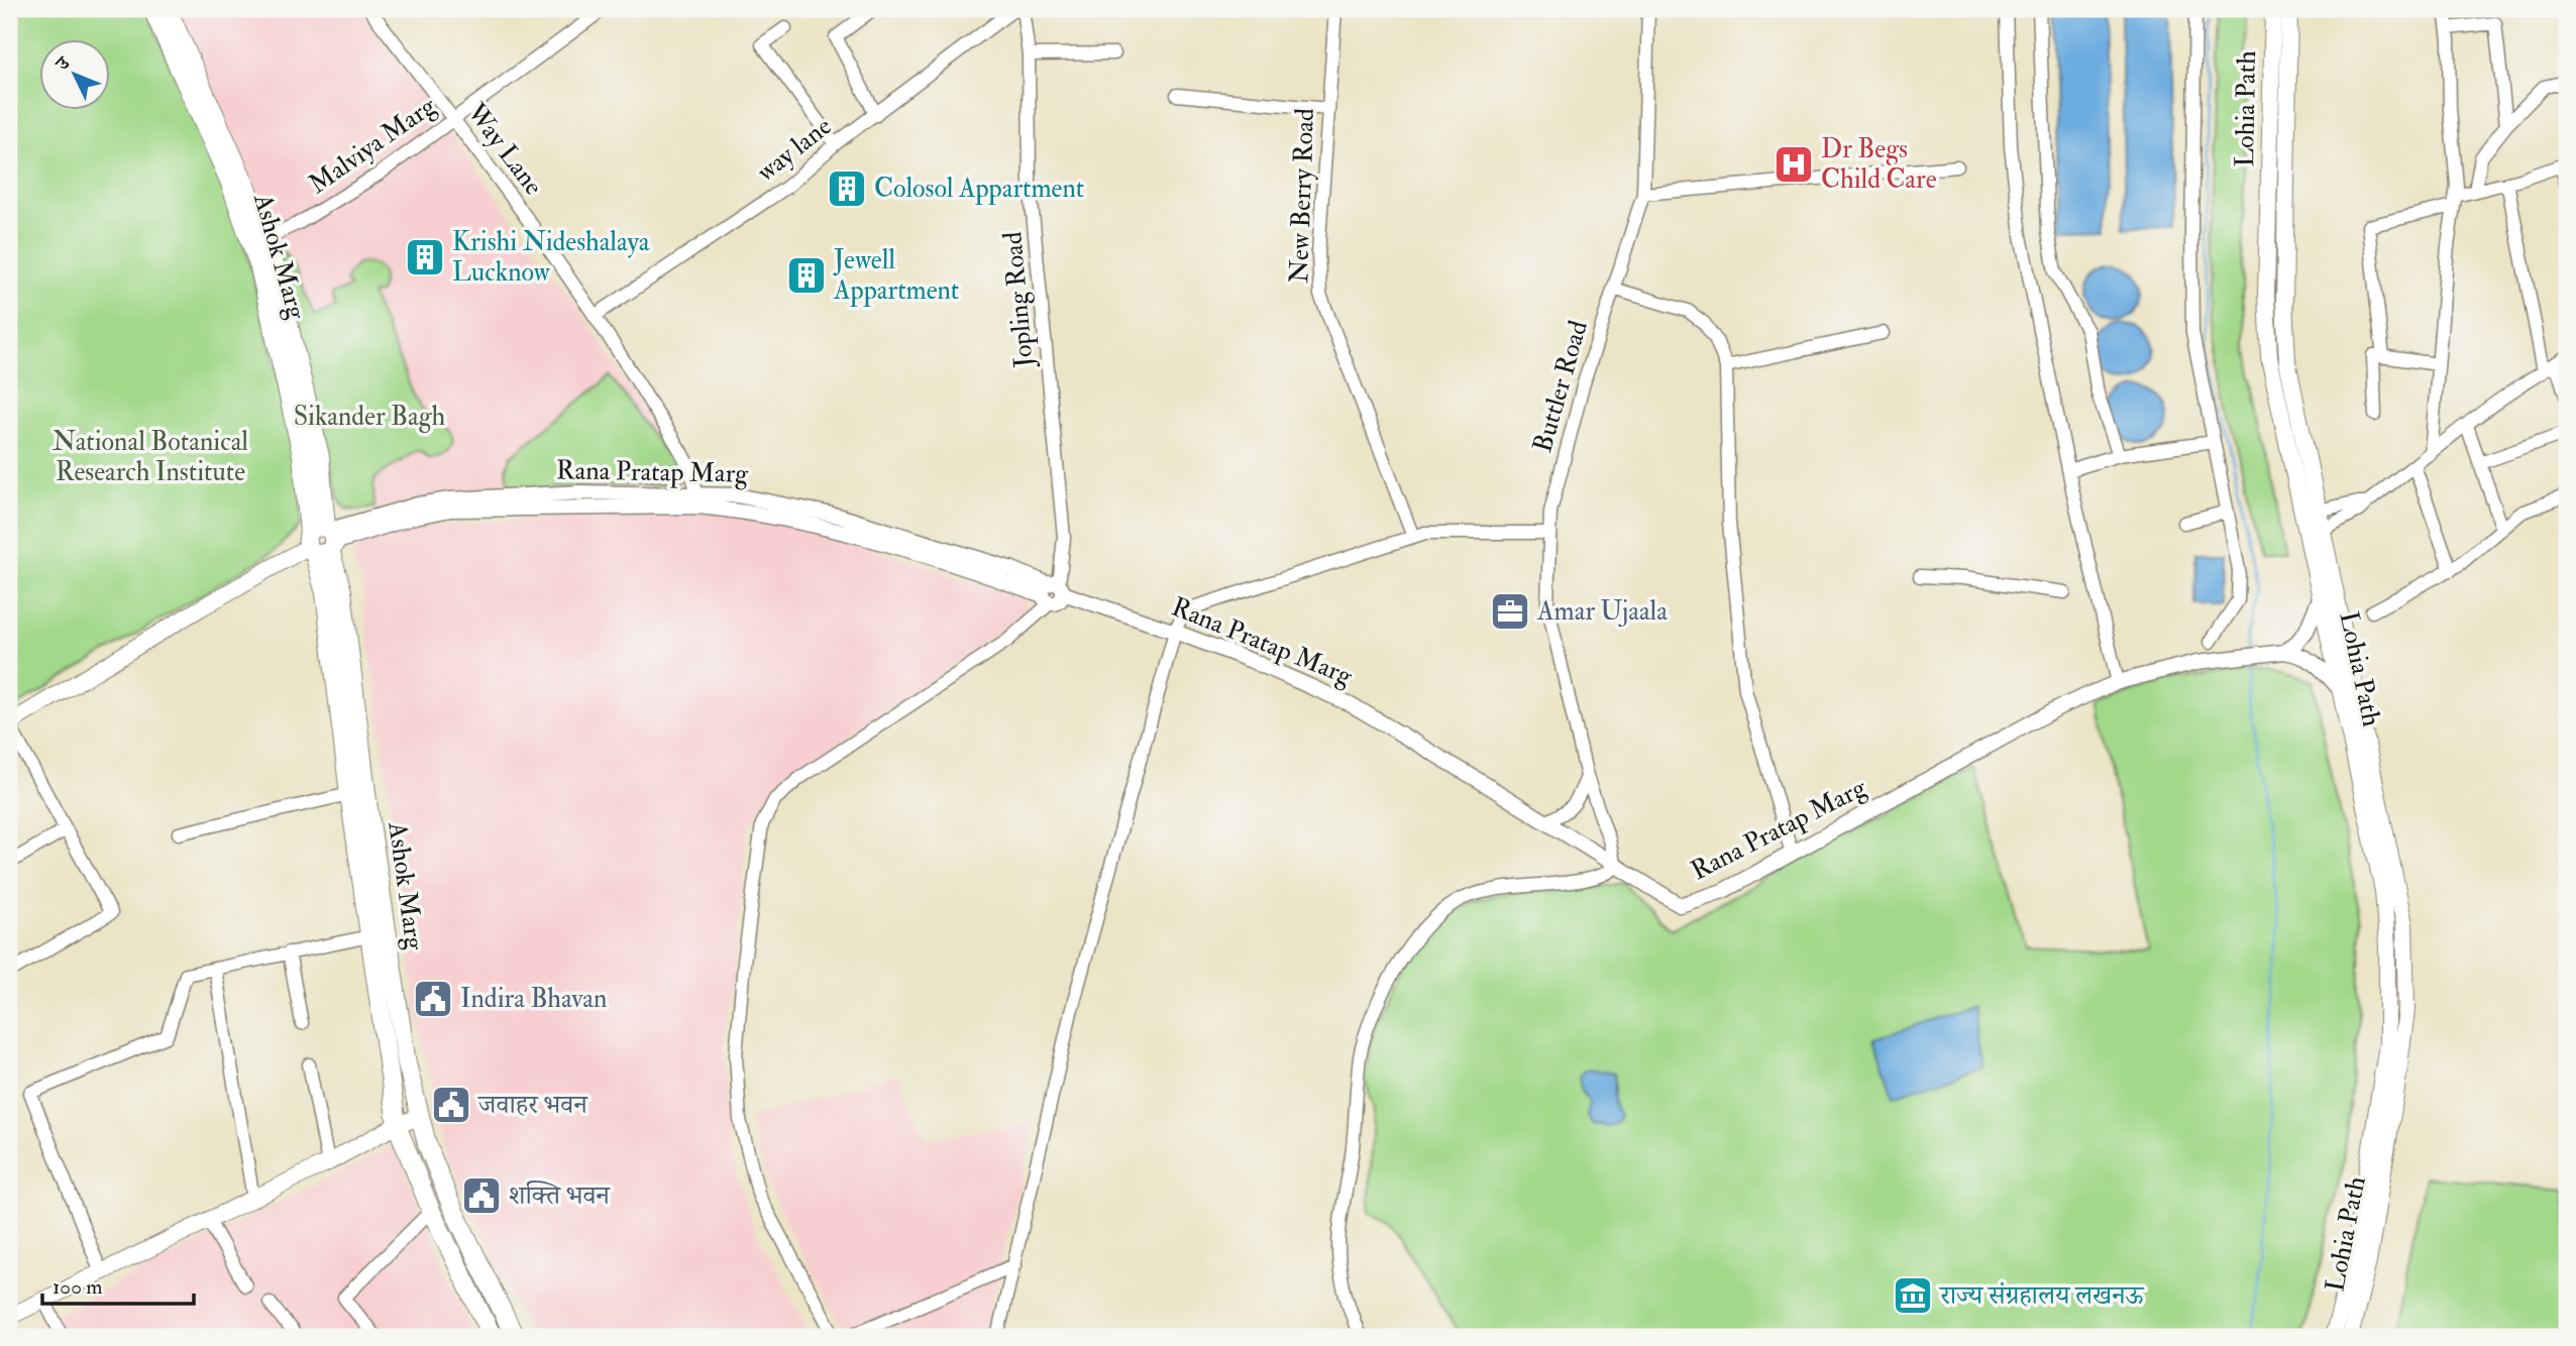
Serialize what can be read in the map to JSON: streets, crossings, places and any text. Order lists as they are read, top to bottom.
{
  "streets": {
    "main road": ["Lohia Path", "Ashok Marg", "Rana Pratap Marg"],
    "street": [
      "Malviya Marg",
      "Way Lane",
      "way lane",
      "New Berry Road",
      "Jopling Road",
      "Buttler Road"
    ]
  },
  "crossings": [
    ["Malviya Marg", "Way Lane"],
    ["Malviya Marg", "Ashok Marg"],
    ["Way Lane", "way lane"],
    ["Way Lane", "Rana Pratap Marg"],
    ["Ashok Marg", "Rana Pratap Marg"],
    ["Jopling Road", "Rana Pratap Marg"],
    ["Buttler Road", "Rana Pratap Marg"]
  ],
  "parks": ["Sikander Bagh", "National Botanical Research Institute"],
  "places": {
    "hospital": ["Dr Begs Child Care"],
    "building": ["Colosol Appartment", "Krishi Nideshalaya Lucknow", "Jewell Appartment"],
    "office": ["Amar Ujaala"],
    "public building": ["Indira Bhavan", "जवाहर भवन", "शक्ति भवन"],
    "museum": ["राज्य संग्रहालय लखनऊ"]
  },
  "scale_bar": "100 m",
  "north": "top left"
}
